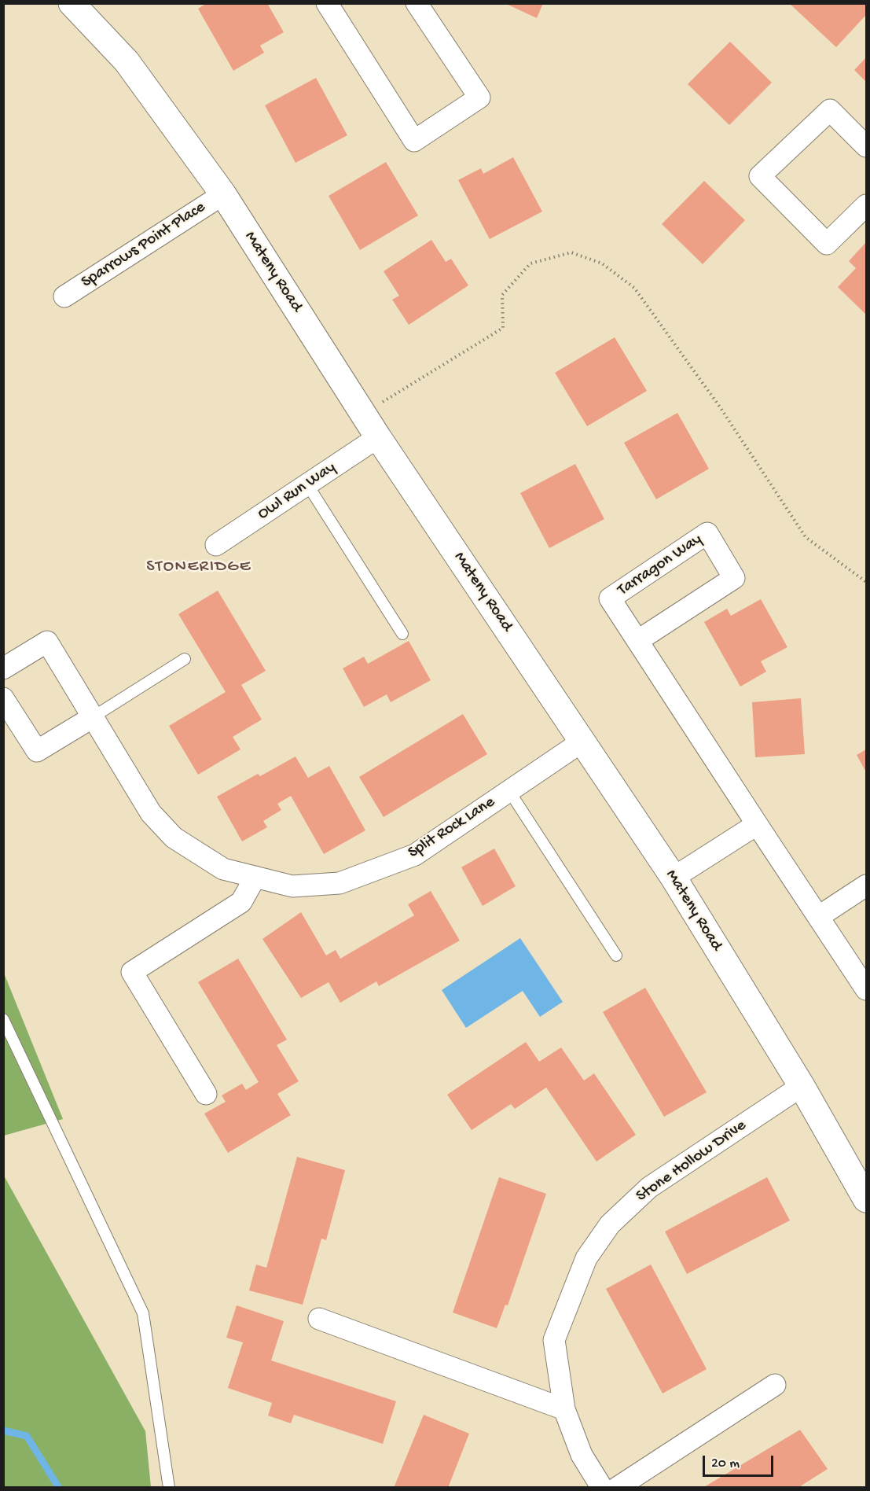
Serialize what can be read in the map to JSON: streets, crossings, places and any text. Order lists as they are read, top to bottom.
{
  "streets": {
    "street": [
      "Sparrows Point Place",
      "Mateny Road",
      "Owl Run Way",
      "Tarragon Way",
      "Split Rock Lane",
      "Stone Hollow Drive"
    ]
  },
  "crossings": [
    ["Sparrows Point Place", "Mateny Road"],
    ["Mateny Road", "Owl Run Way"],
    ["Mateny Road", "Split Rock Lane"],
    ["Mateny Road", "Stone Hollow Drive"]
  ],
  "districts": ["STONERIDGE"],
  "scale_bar": "20 m"
}
